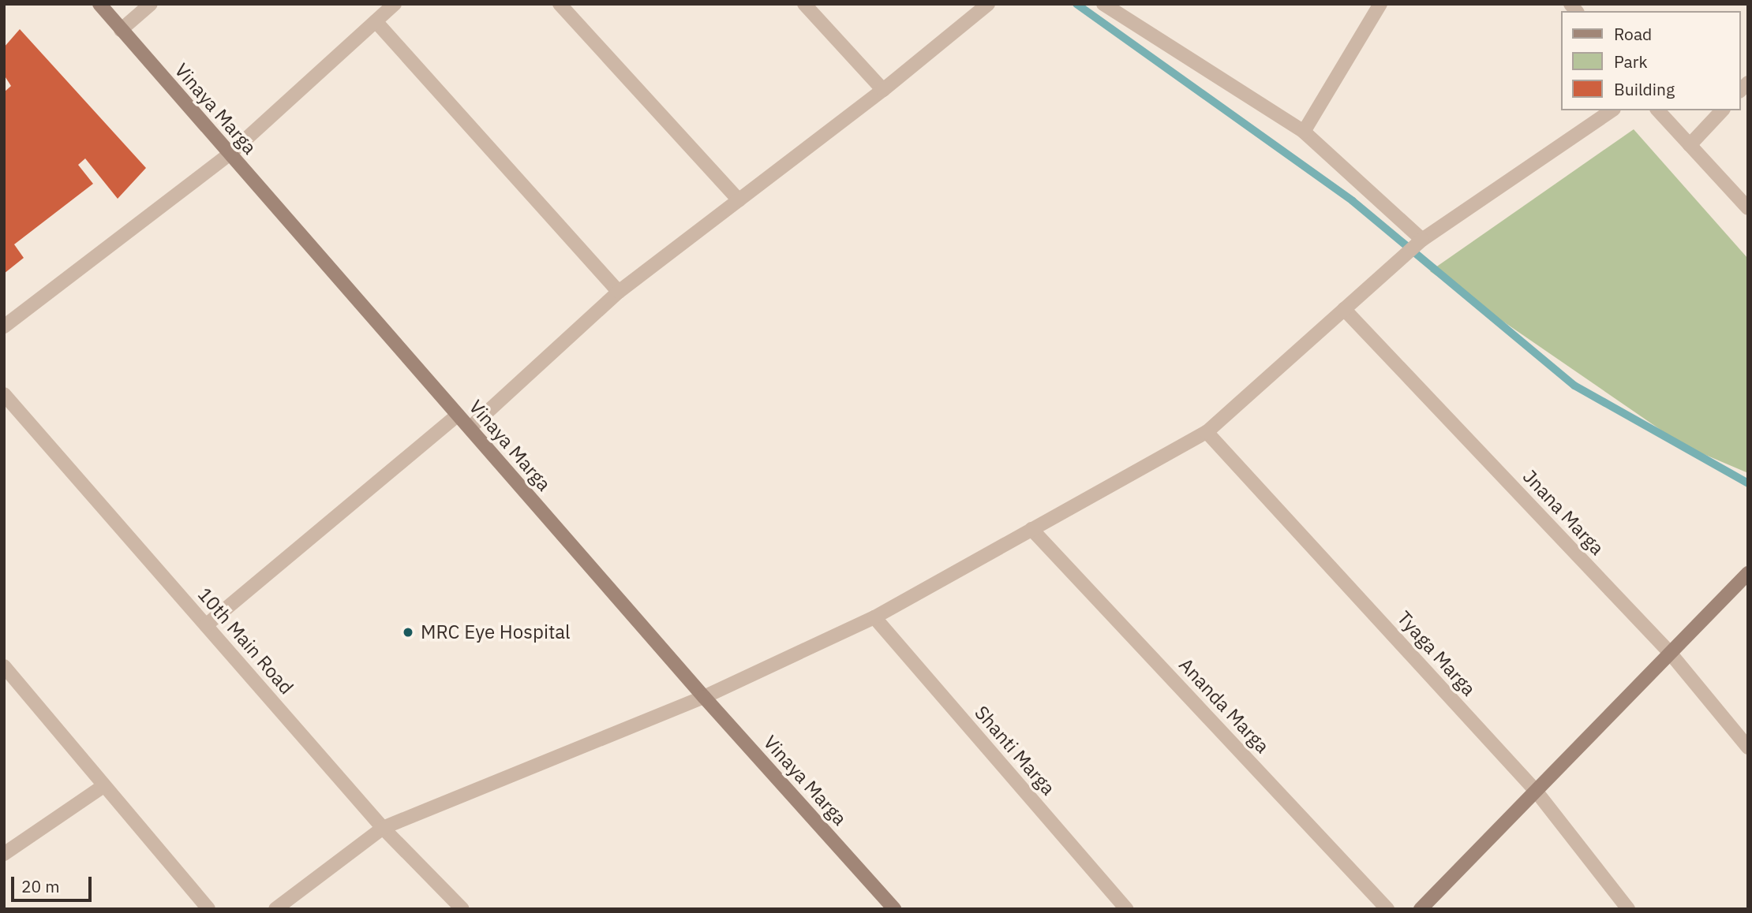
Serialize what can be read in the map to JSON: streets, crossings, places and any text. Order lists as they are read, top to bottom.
{
  "streets": {
    "street": [
      "Vinaya Marga",
      "Jnana Marga",
      "10th Main Road",
      "Tyaga Marga",
      "Ananda Marga",
      "Shanti Marga"
    ]
  },
  "places": ["MRC Eye Hospital"],
  "legend": ["Road", "Park", "Building"],
  "scale_bar": "20 m"
}
